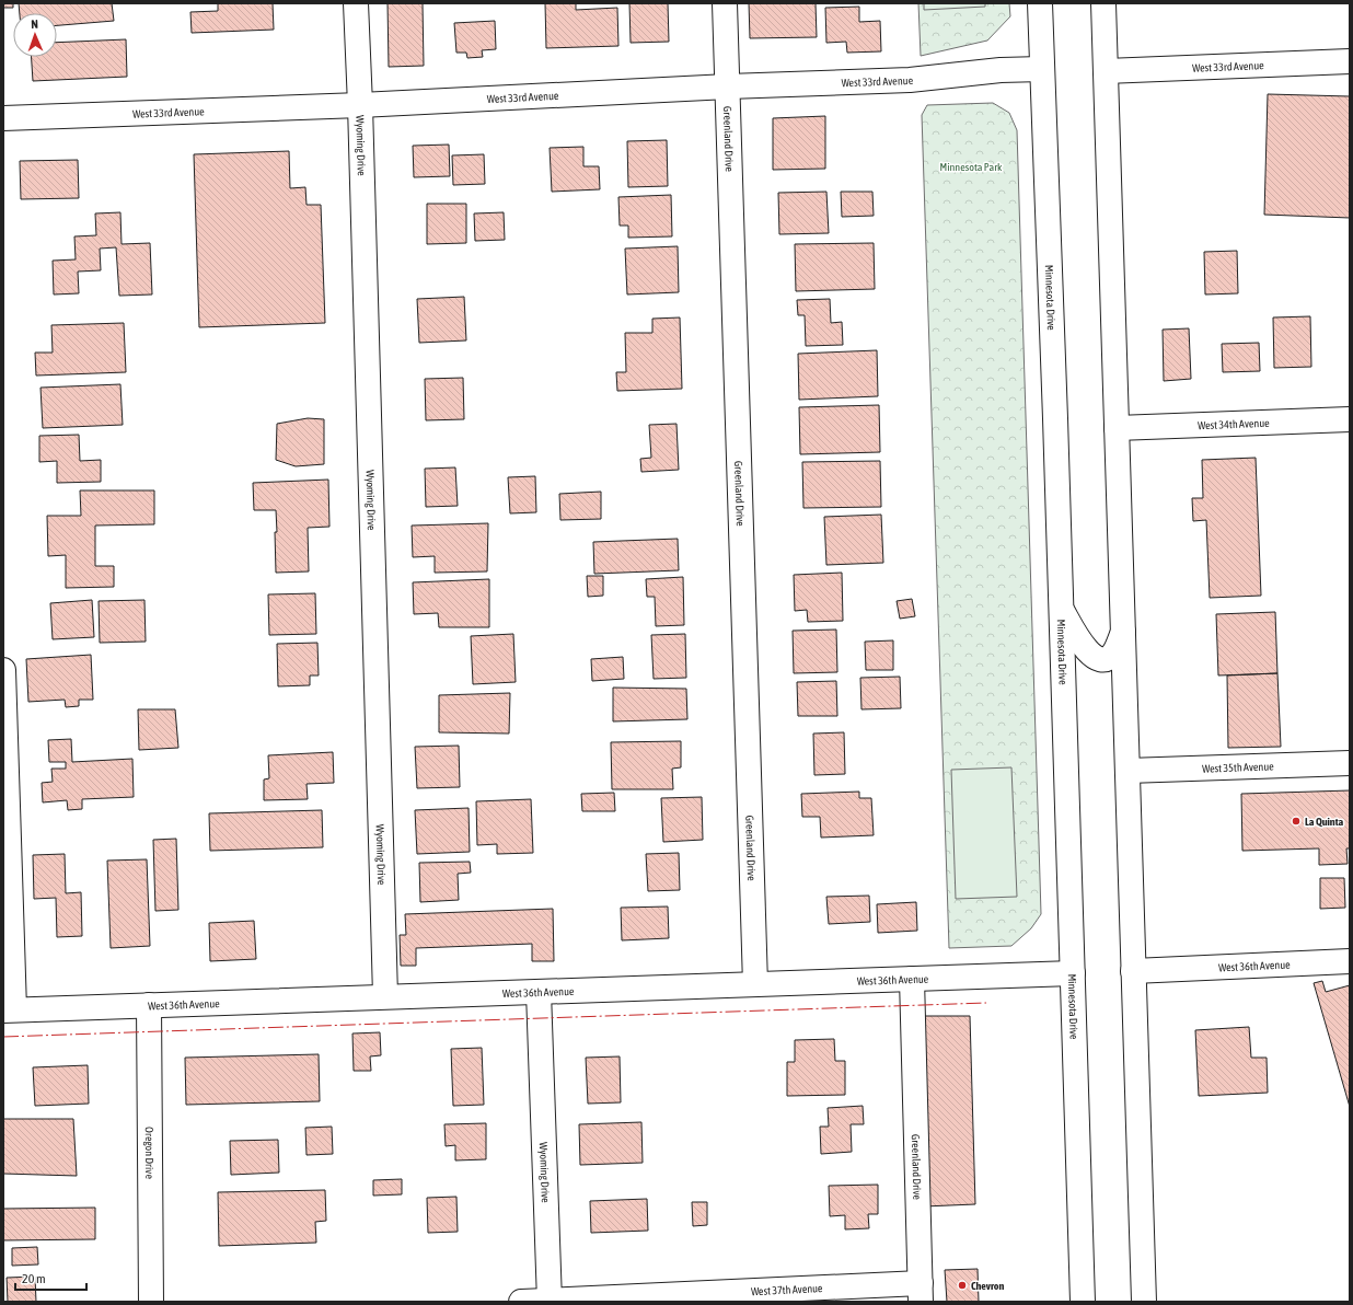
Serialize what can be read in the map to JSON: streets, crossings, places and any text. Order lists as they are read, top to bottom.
{
  "streets": {
    "street": [
      "West 33rd Avenue",
      "Greenland Drive",
      "Wyoming Drive",
      "Minnesota Drive",
      "West 34th Avenue",
      "West 35th Avenue",
      "West 36th Avenue",
      "Oregon Drive",
      "West 37th Avenue"
    ]
  },
  "crossings": [
    ["West 33rd Avenue", "Greenland Drive"],
    ["West 33rd Avenue", "Wyoming Drive"],
    ["West 33rd Avenue", "Minnesota Drive"],
    ["Greenland Drive", "West 36th Avenue"],
    ["Greenland Drive", "West 37th Avenue"],
    ["Wyoming Drive", "West 36th Avenue"],
    ["Wyoming Drive", "West 37th Avenue"],
    ["Minnesota Drive", "West 36th Avenue"],
    ["West 36th Avenue", "Oregon Drive"]
  ],
  "parks": ["Minnesota Park"],
  "places": ["La Quinta", "Chevron"],
  "scale_bar": "20 m",
  "north": "top"
}
